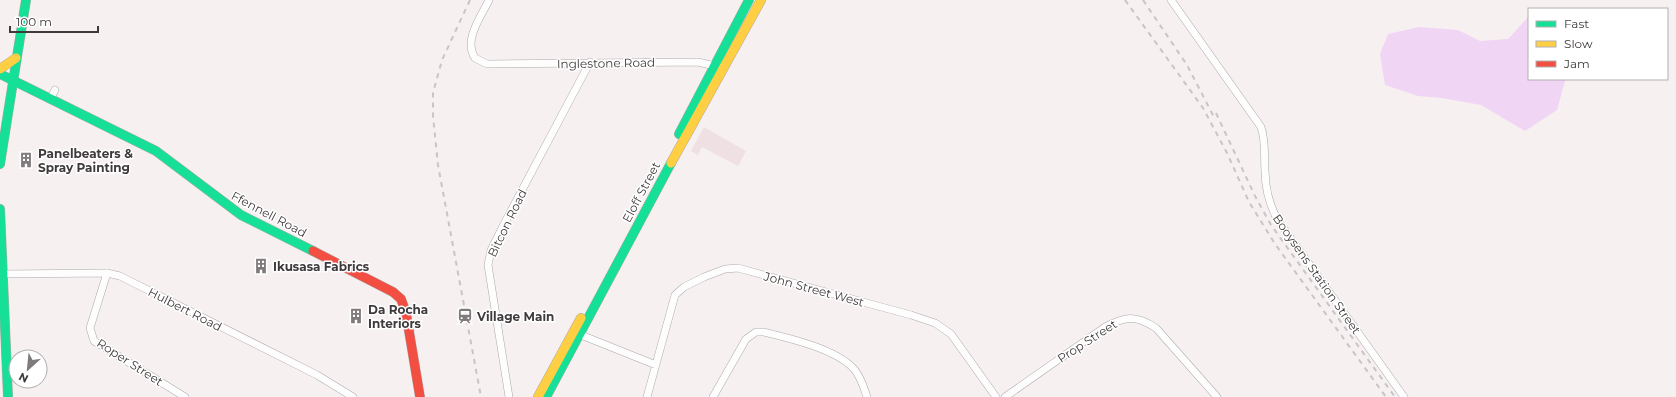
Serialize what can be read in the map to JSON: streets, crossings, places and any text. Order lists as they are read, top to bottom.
{
  "streets": {
    "street": [
      "Inglestone Road",
      "Eloff Street",
      "Ffennell Road",
      "Bitcon Road",
      "Booysens Station Street",
      "John Street West",
      "Hulbert Road",
      "Prop Street",
      "Roper Street"
    ]
  },
  "crossings": [
    ["Inglestone Road", "Eloff Street"],
    ["Inglestone Road", "Bitcon Road"],
    ["Hulbert Road", "Roper Street"]
  ],
  "places": {
    "building": ["Panelbeaters & Spray Painting", "Ikusasa Fabrics", "Da Rocha Interiors"],
    "station": ["Village Main"]
  },
  "legend": ["Fast", "Slow", "Jam"],
  "scale_bar": "100 m",
  "north": "bottom left"
}
